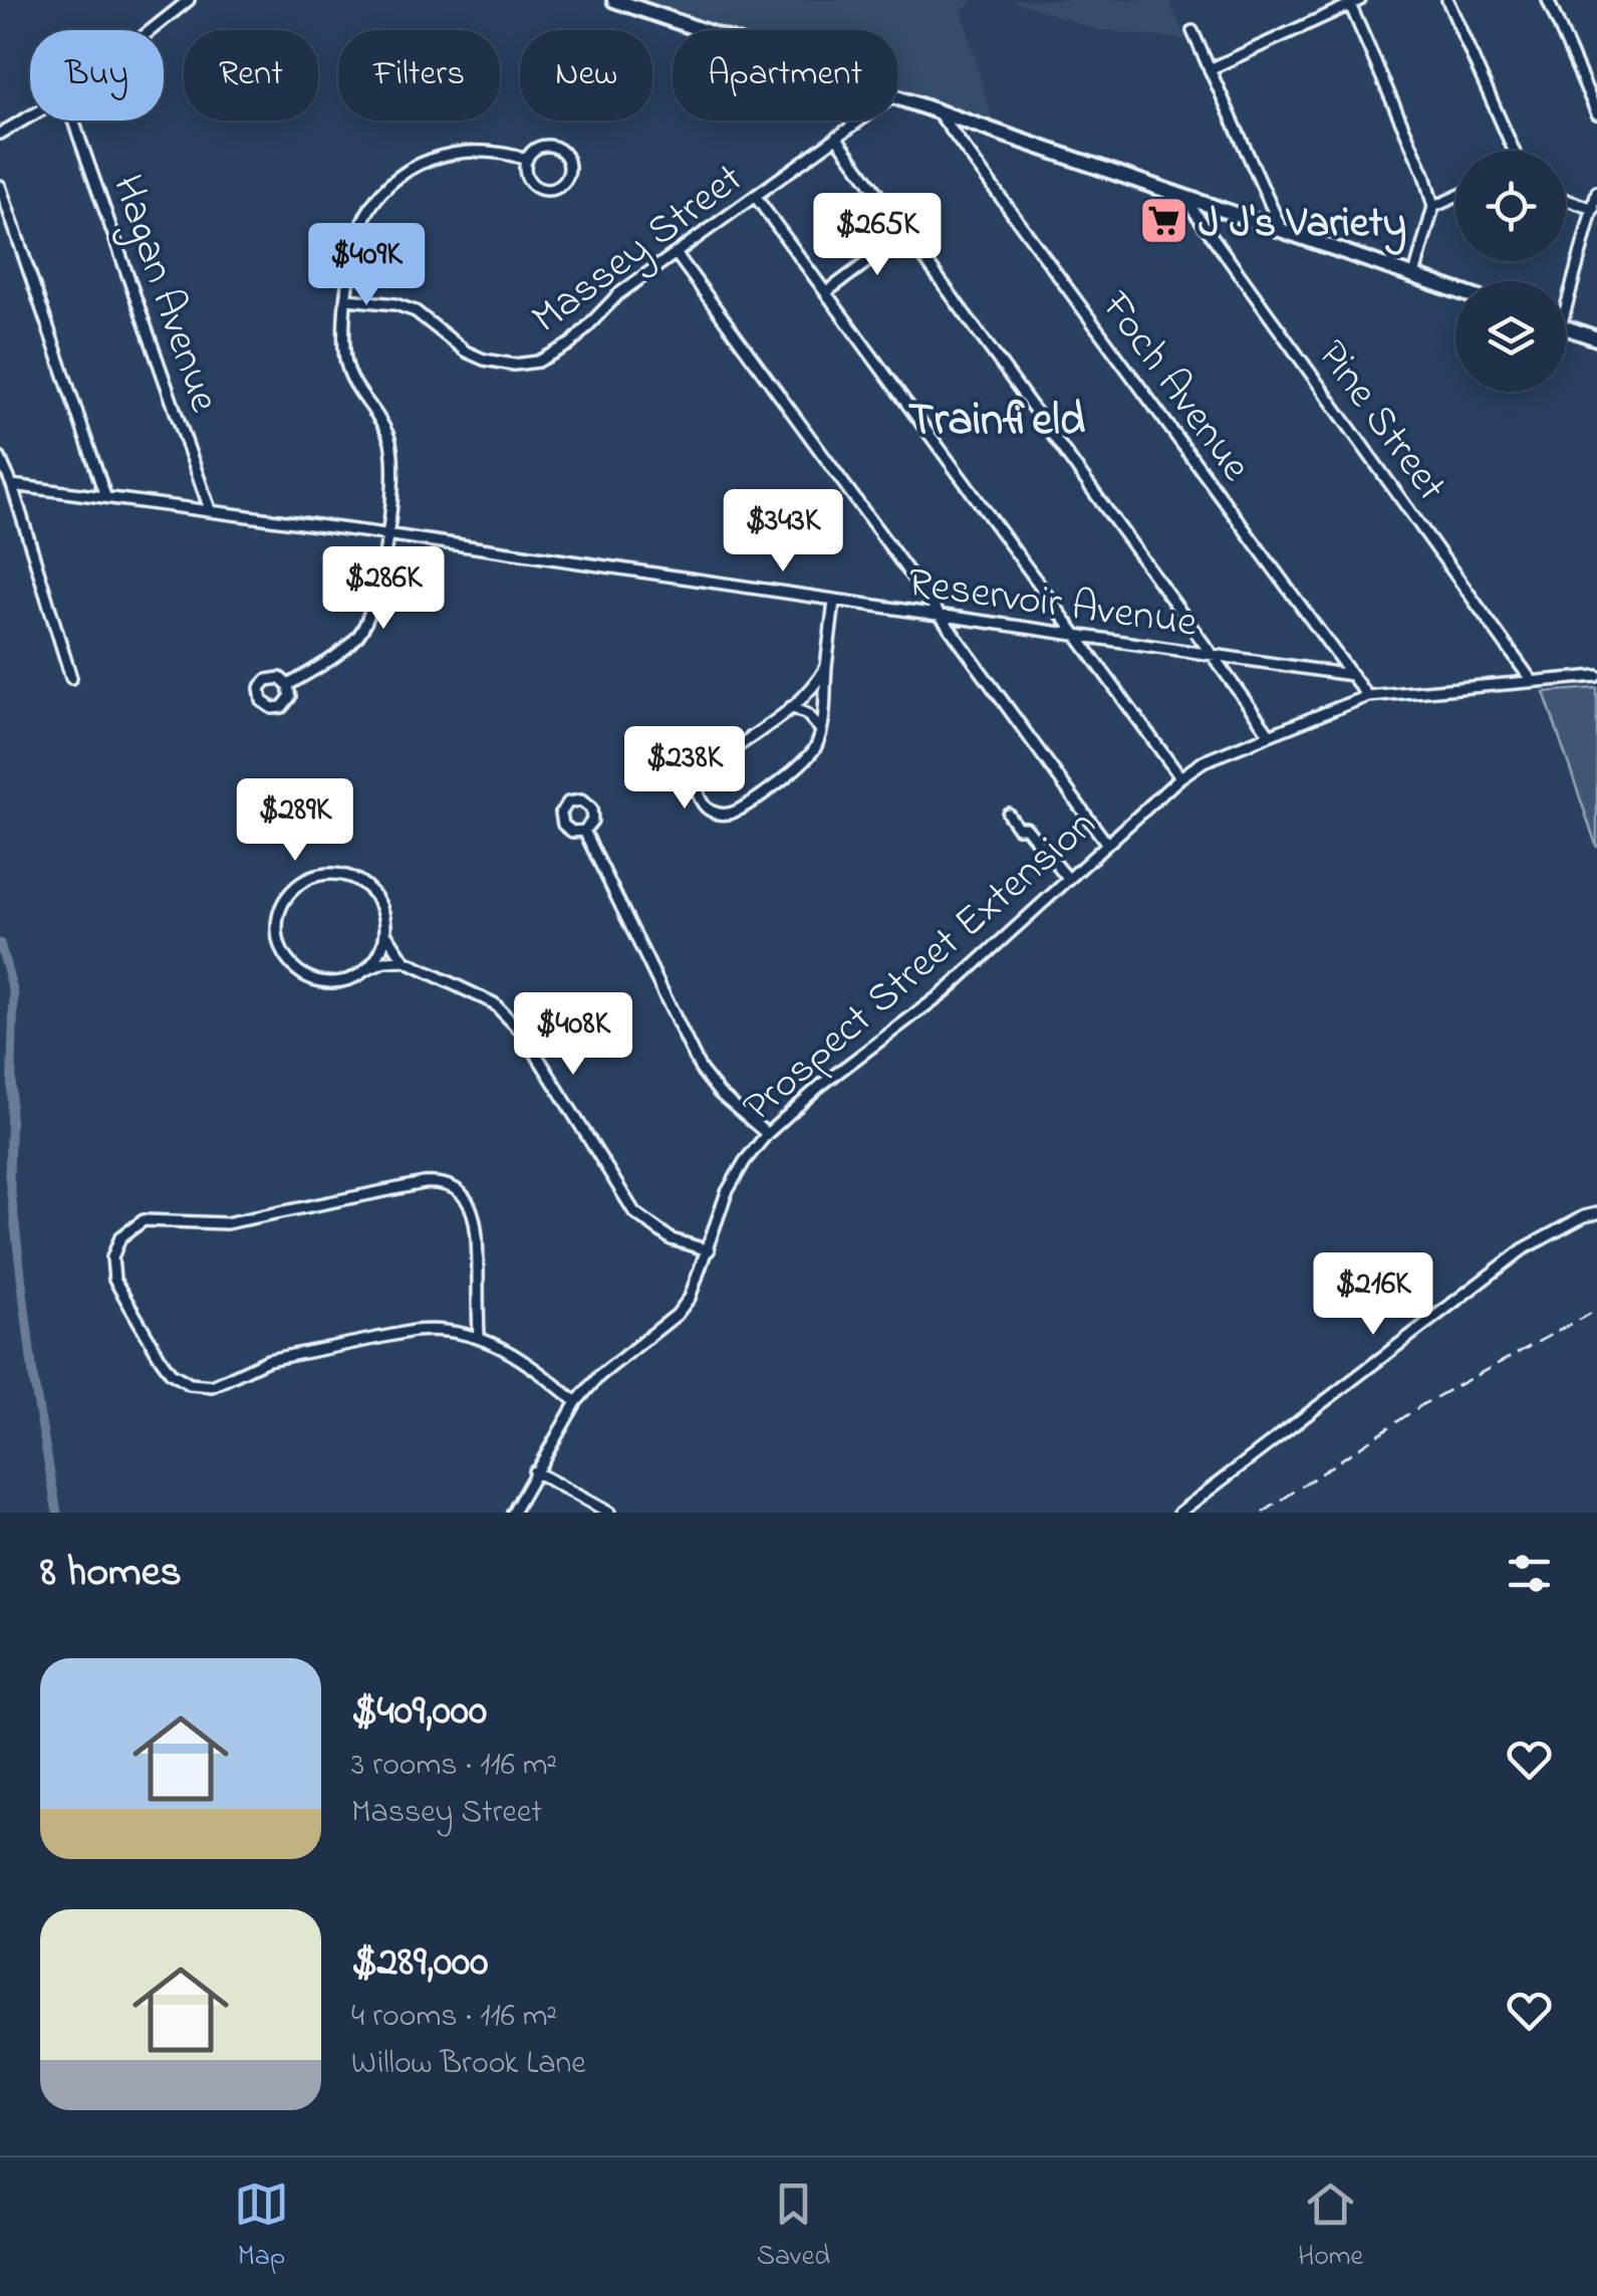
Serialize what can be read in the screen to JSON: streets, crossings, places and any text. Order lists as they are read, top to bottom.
{
  "streets": {
    "street": [
      "Massey Street",
      "Hagan Avenue",
      "Foch Avenue",
      "Pine Street",
      "Reservoir Avenue",
      "Prospect Street Extension"
    ]
  },
  "crossings": [
    ["Hagan Avenue", "Reservoir Avenue"],
    ["Foch Avenue", "Reservoir Avenue"],
    ["Foch Avenue", "Prospect Street Extension"],
    ["Pine Street", "Prospect Street Extension"]
  ],
  "districts": ["Trainfield"],
  "places": {
    "supermarket": ["J J's Variety"]
  },
  "page": {
    "chip": [
      "Buy",
      "Rent",
      "Filters",
      "New",
      "Apartment"
    ],
    "price": [
      "$265K",
      "$409K",
      "$343K",
      "$286K",
      "$238K",
      "$289K",
      "$408K",
      "$216K"
    ],
    "heading": "8 homes",
    "list": [
      {
        "name": "$409,000",
        "note": "3 rooms · 116 m² · Massey Street"
      },
      {
        "name": "$289,000",
        "note": "4 rooms · 116 m² · Willow Brook Lane"
      }
    ],
    "tabs": ["Map", "Saved", "Home"]
  }
}
